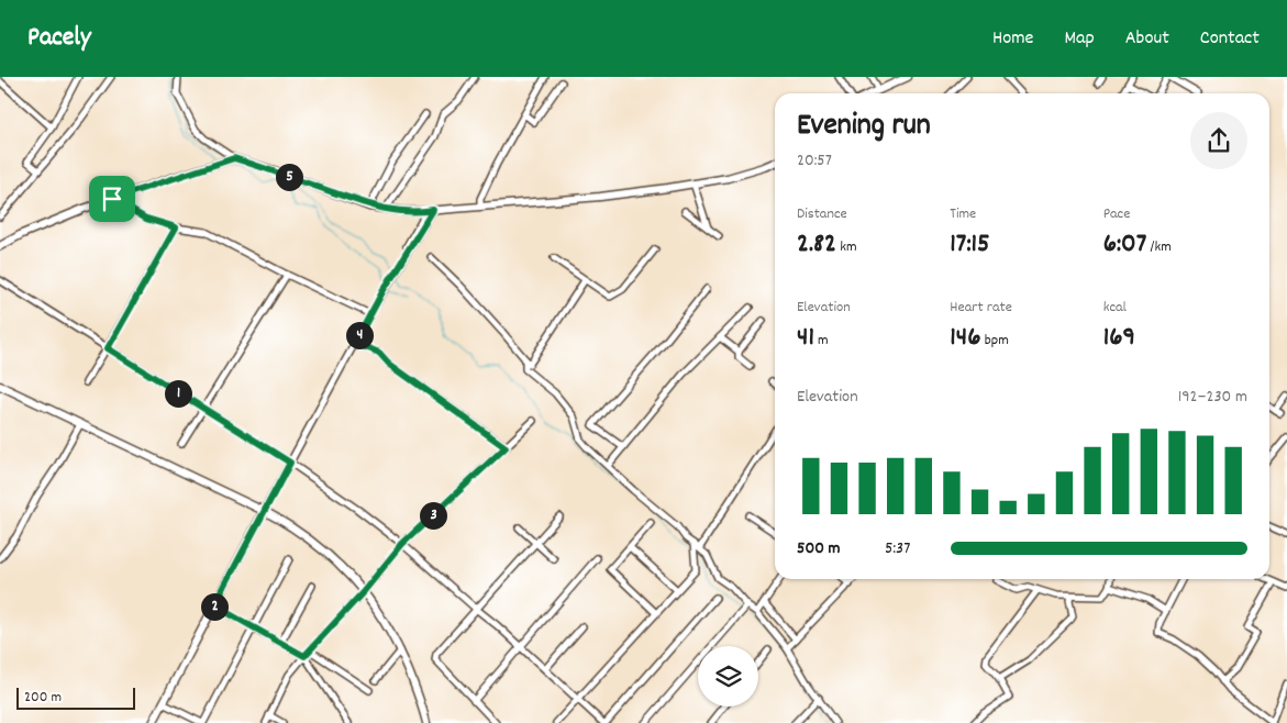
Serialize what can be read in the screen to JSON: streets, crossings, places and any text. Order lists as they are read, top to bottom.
{
  "scale_bar": "200 m",
  "page": {
    "header": "Pacely",
    "nav": [
      "Home",
      "Map",
      "About",
      "Contact"
    ],
    "heading": ["Evening run", "20:57"],
    "pins": [
      "5",
      "4",
      "1",
      "3",
      "2"
    ],
    "stats": [
      ["Distance", "2.82 km"],
      ["Time", "17:15"],
      ["Pace", "6:07 /km"],
      ["Elevation", "41 m"],
      ["Heart rate", "146 bpm"],
      ["kcal", "169"]
    ],
    "chart": ["Elevation", "192–230 m"],
    "list": [
      {
        "name": "500 m",
        "note": "5:37"
      }
    ],
    "scale": "200 m"
  }
}
